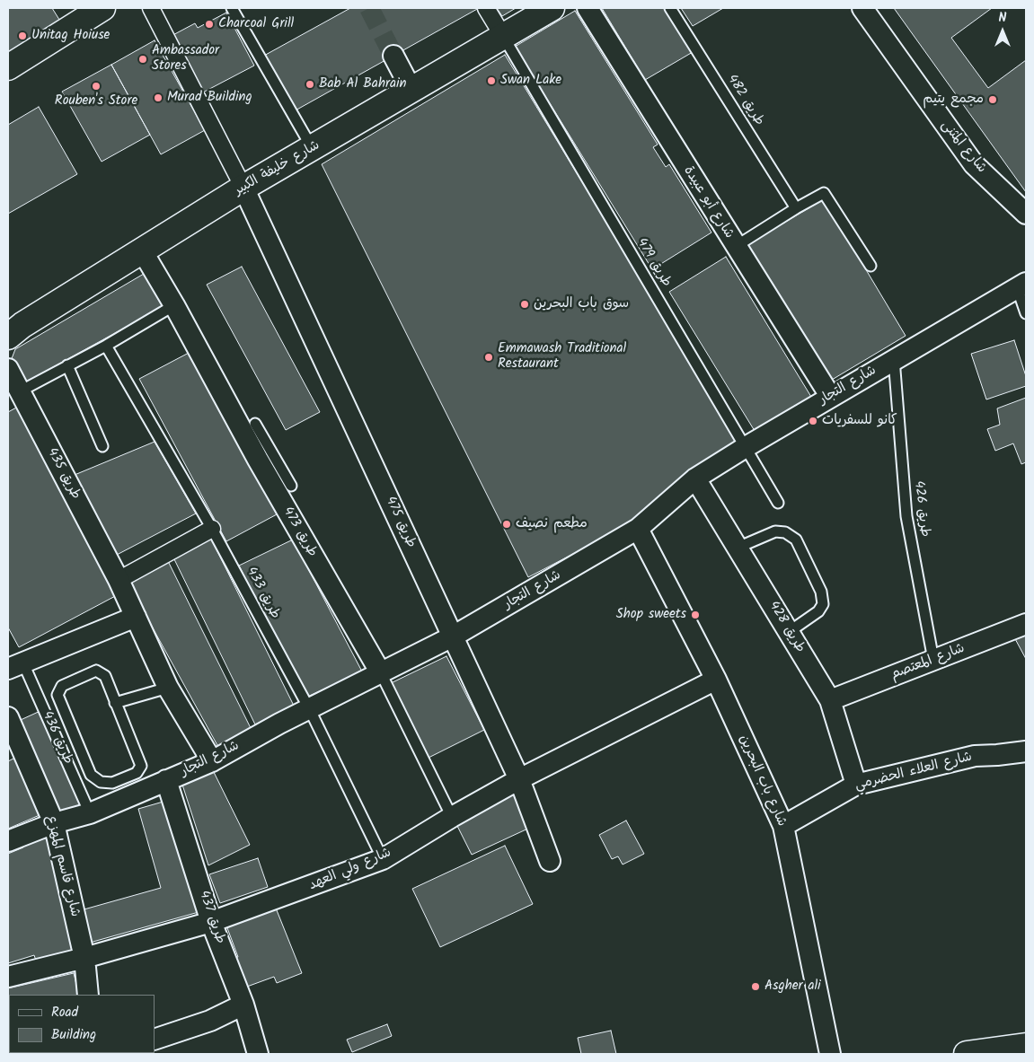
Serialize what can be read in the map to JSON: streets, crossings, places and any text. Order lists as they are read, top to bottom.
{
  "streets": {
    "street": [
      "شارع المثنى",
      "شارع خليفة الكبير",
      "شارع أبو عبيدة",
      "شارع التجار",
      "طريق 435",
      "طريق 475",
      "طريق 473",
      "طريق 428",
      "شارع المعتصم",
      "طريق 436",
      "شارع العلاء الحضرمي",
      "شارع باب البحرين",
      "شارع قاسم المهزع",
      "شارع ولي العهد",
      "طريق 437"
    ],
    "lane": [
      "طريق 482",
      "طريق 479",
      "طريق 426",
      "طريق 433"
    ]
  },
  "crossings": [
    ["شارع خليفة الكبير", "طريق 479"],
    ["شارع خليفة الكبير", "طريق 475"],
    ["شارع خليفة الكبير", "طريق 473"],
    ["شارع أبو عبيدة", "شارع التجار"],
    ["طريق 479", "شارع التجار"],
    ["شارع التجار", "طريق 435"],
    ["شارع التجار", "طريق 426"],
    ["شارع التجار", "طريق 475"],
    ["شارع التجار", "طريق 473"],
    ["شارع التجار", "طريق 433"],
    ["شارع التجار", "طريق 428"],
    ["شارع التجار", "طريق 436"],
    ["شارع التجار", "شارع باب البحرين"],
    ["شارع التجار", "شارع قاسم المهزع"],
    ["شارع التجار", "طريق 437"],
    ["طريق 435", "طريق 436"],
    ["طريق 426", "شارع المعتصم"],
    ["طريق 475", "شارع ولي العهد"],
    ["طريق 473", "شارع ولي العهد"],
    ["طريق 433", "شارع ولي العهد"],
    ["طريق 428", "شارع المعتصم"],
    ["طريق 428", "شارع العلاء الحضرمي"],
    ["شارع العلاء الحضرمي", "شارع باب البحرين"],
    ["شارع باب البحرين", "شارع ولي العهد"],
    ["شارع قاسم المهزع", "شارع ولي العهد"],
    ["شارع ولي العهد", "طريق 437"]
  ],
  "places": [
    "Charcoal Grill",
    "Unitag Hoiuse",
    "Ambassador Stores",
    "Swan Lake",
    "Bab Al Bahrain",
    "Rouben's Store",
    "Murad Building",
    "مجمع يتيم",
    "سوق باب البحرين",
    "Emmawash Traditional Restaurant",
    "كانو للسفريات",
    "مطعم نصيف",
    "Shop sweets",
    "Asgher ali"
  ],
  "legend": ["Road", "Building"],
  "north": "top"
}
